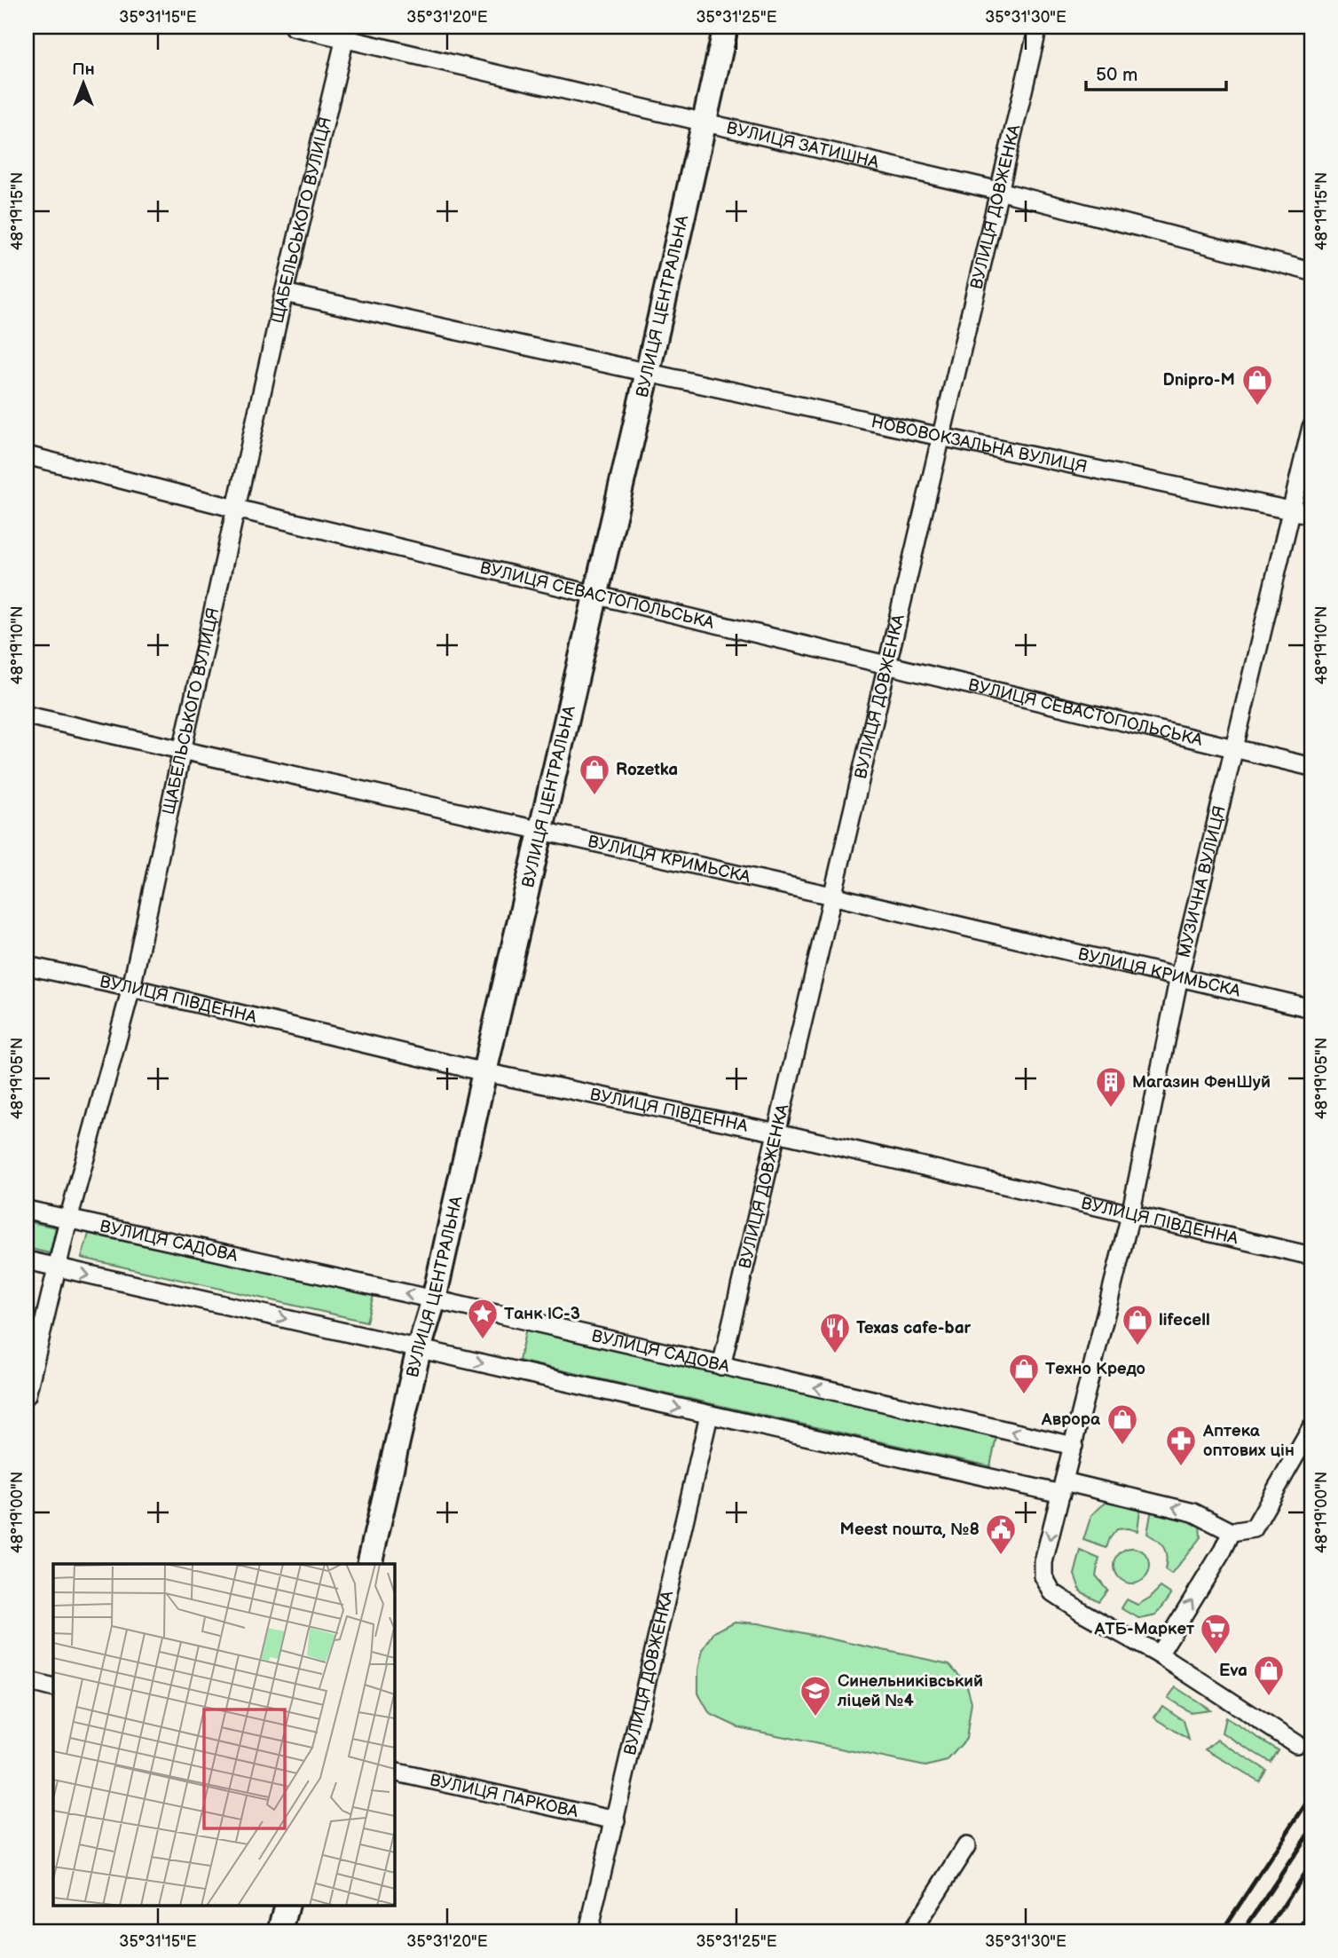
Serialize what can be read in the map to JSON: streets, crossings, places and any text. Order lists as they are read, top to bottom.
{
  "streets": {
    "main road": ["ВУЛИЦЯ ЦЕНТРАЛЬНА"],
    "street": [
      "ВУЛИЦЯ ЗАТИШНА",
      "ВУЛИЦЯ ДОВЖЕНКА",
      "ЩАБЕЛЬСЬКОГО ВУЛИЦЯ",
      "НОВОВОКЗАЛЬНА ВУЛИЦЯ",
      "ВУЛИЦЯ СЕВАСТОПОЛЬСЬКА",
      "ВУЛИЦЯ КРИМЬСКА",
      "МУЗИЧНА ВУЛИЦЯ",
      "ВУЛИЦЯ ПІВДЕННА",
      "ВУЛИЦЯ САДОВА",
      "ВУЛИЦЯ ПАРКОВА"
    ]
  },
  "crossings": [
    ["ВУЛИЦЯ ЗАТИШНА", "ВУЛИЦЯ ДОВЖЕНКА"],
    ["ВУЛИЦЯ ЗАТИШНА", "ЩАБЕЛЬСЬКОГО ВУЛИЦЯ"],
    ["ВУЛИЦЯ ЗАТИШНА", "ВУЛИЦЯ ЦЕНТРАЛЬНА"],
    ["ВУЛИЦЯ ДОВЖЕНКА", "НОВОВОКЗАЛЬНА ВУЛИЦЯ"],
    ["ВУЛИЦЯ ДОВЖЕНКА", "ВУЛИЦЯ СЕВАСТОПОЛЬСЬКА"],
    ["ВУЛИЦЯ ДОВЖЕНКА", "ВУЛИЦЯ КРИМЬСКА"],
    ["ВУЛИЦЯ ДОВЖЕНКА", "ВУЛИЦЯ ПІВДЕННА"],
    ["ВУЛИЦЯ ДОВЖЕНКА", "ВУЛИЦЯ САДОВА"],
    ["ВУЛИЦЯ ДОВЖЕНКА", "ВУЛИЦЯ ПАРКОВА"],
    ["ЩАБЕЛЬСЬКОГО ВУЛИЦЯ", "НОВОВОКЗАЛЬНА ВУЛИЦЯ"],
    ["ЩАБЕЛЬСЬКОГО ВУЛИЦЯ", "ВУЛИЦЯ СЕВАСТОПОЛЬСЬКА"],
    ["ЩАБЕЛЬСЬКОГО ВУЛИЦЯ", "ВУЛИЦЯ КРИМЬСКА"],
    ["ЩАБЕЛЬСЬКОГО ВУЛИЦЯ", "ВУЛИЦЯ ПІВДЕННА"],
    ["ЩАБЕЛЬСЬКОГО ВУЛИЦЯ", "ВУЛИЦЯ САДОВА"],
    ["ВУЛИЦЯ ЦЕНТРАЛЬНА", "НОВОВОКЗАЛЬНА ВУЛИЦЯ"],
    ["ВУЛИЦЯ ЦЕНТРАЛЬНА", "ВУЛИЦЯ СЕВАСТОПОЛЬСЬКА"],
    ["ВУЛИЦЯ ЦЕНТРАЛЬНА", "ВУЛИЦЯ КРИМЬСКА"],
    ["ВУЛИЦЯ ЦЕНТРАЛЬНА", "ВУЛИЦЯ ПІВДЕННА"],
    ["ВУЛИЦЯ ЦЕНТРАЛЬНА", "ВУЛИЦЯ САДОВА"],
    ["НОВОВОКЗАЛЬНА ВУЛИЦЯ", "МУЗИЧНА ВУЛИЦЯ"],
    ["ВУЛИЦЯ СЕВАСТОПОЛЬСЬКА", "МУЗИЧНА ВУЛИЦЯ"],
    ["ВУЛИЦЯ КРИМЬСКА", "МУЗИЧНА ВУЛИЦЯ"],
    ["МУЗИЧНА ВУЛИЦЯ", "ВУЛИЦЯ ПІВДЕННА"],
    ["МУЗИЧНА ВУЛИЦЯ", "ВУЛИЦЯ САДОВА"]
  ],
  "places": {
    "shop": [
      "Dnipro-M",
      "Rozetka",
      "lifecell",
      "Техно Кредо",
      "Аврора",
      "Eva"
    ],
    "building": ["Магазин ФенШуй"],
    "place": ["Танк ІС-3"],
    "restaurant": ["Texas cafe-bar"],
    "pharmacy": ["Аптека оптових цін"],
    "public building": ["Meest пошта, №8"],
    "supermarket": ["АТБ-Маркет"],
    "school or university": ["Синельниківський ліцей №4"]
  },
  "scale_bar": "50 m",
  "north": "top",
  "coordinates": [
    "35°31'15\"E",
    "35°31'20\"E",
    "35°31'25\"E",
    "35°31'30\"E",
    "48°19'15\"N",
    "48°19'10\"N",
    "48°19'05\"N",
    "48°19'00\"N"
  ]
}
